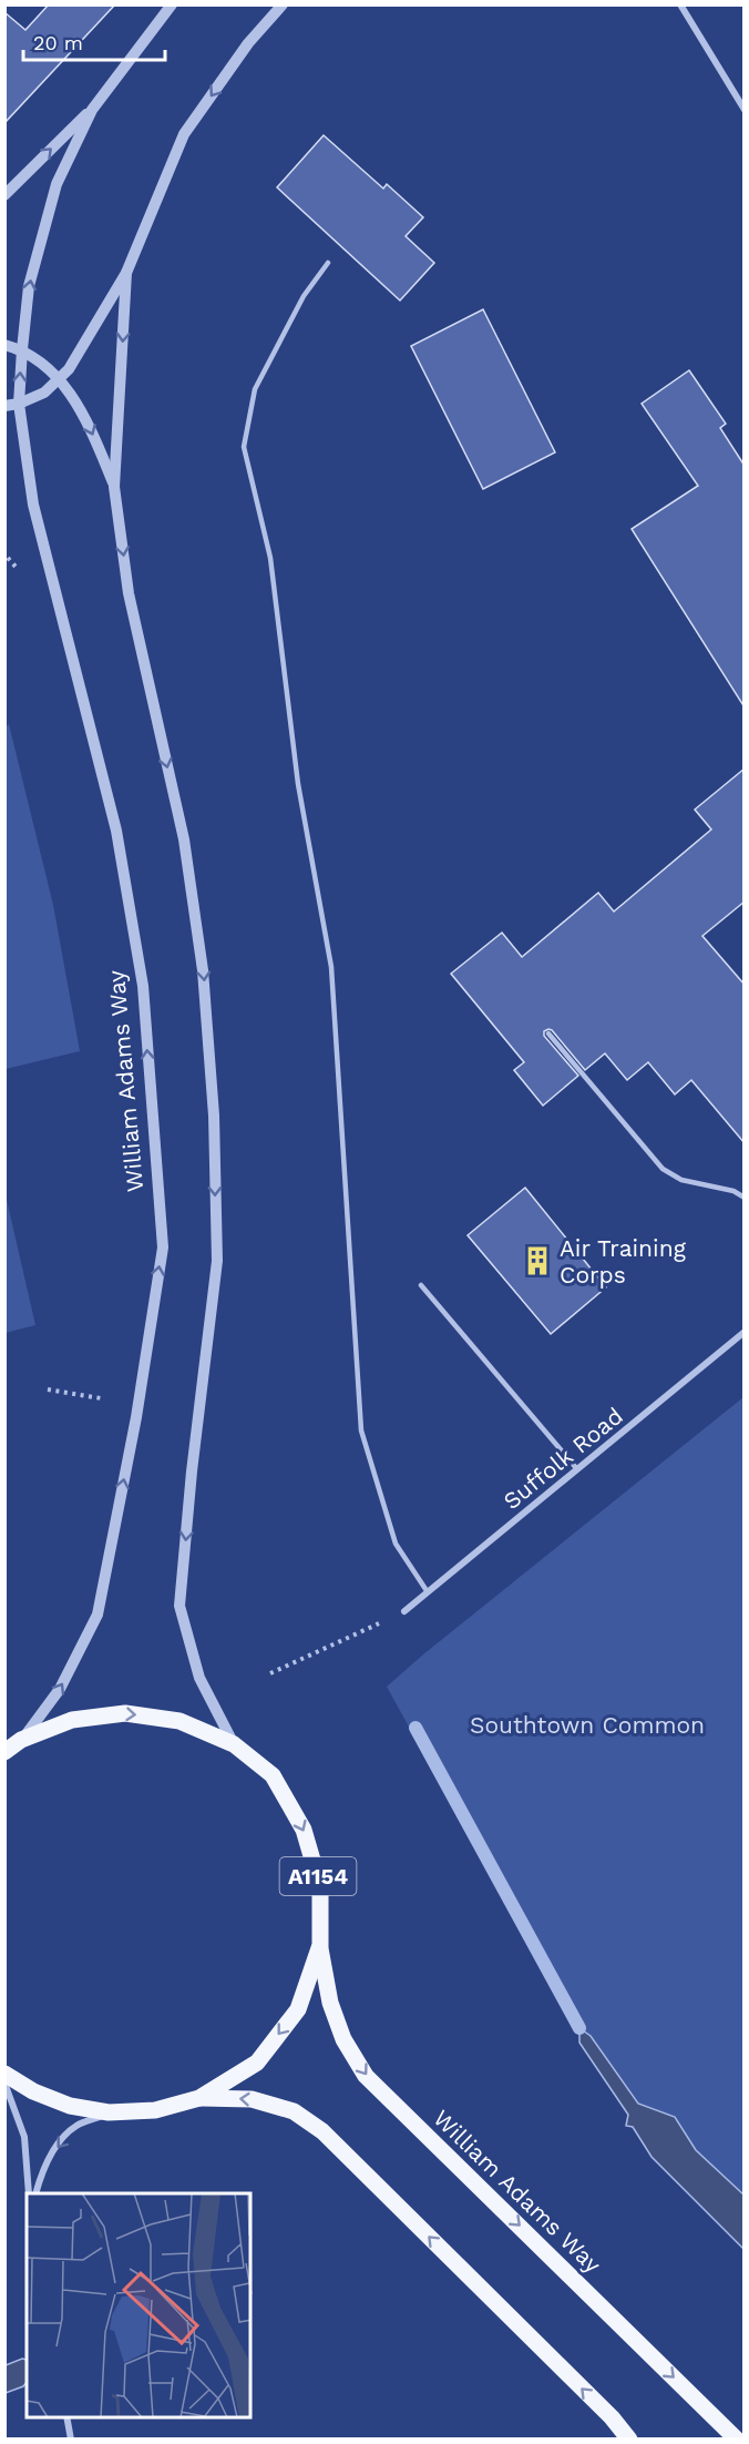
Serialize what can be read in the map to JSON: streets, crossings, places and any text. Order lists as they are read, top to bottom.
{
  "streets": {
    "main road": ["William Adams Way", "A1154"],
    "street": ["Suffolk Road"]
  },
  "crossings": [
    ["William Adams Way", "A1154"]
  ],
  "parks": ["Southtown Common"],
  "places": {
    "building": ["Air Training Corps"]
  },
  "scale_bar": "20 m"
}
